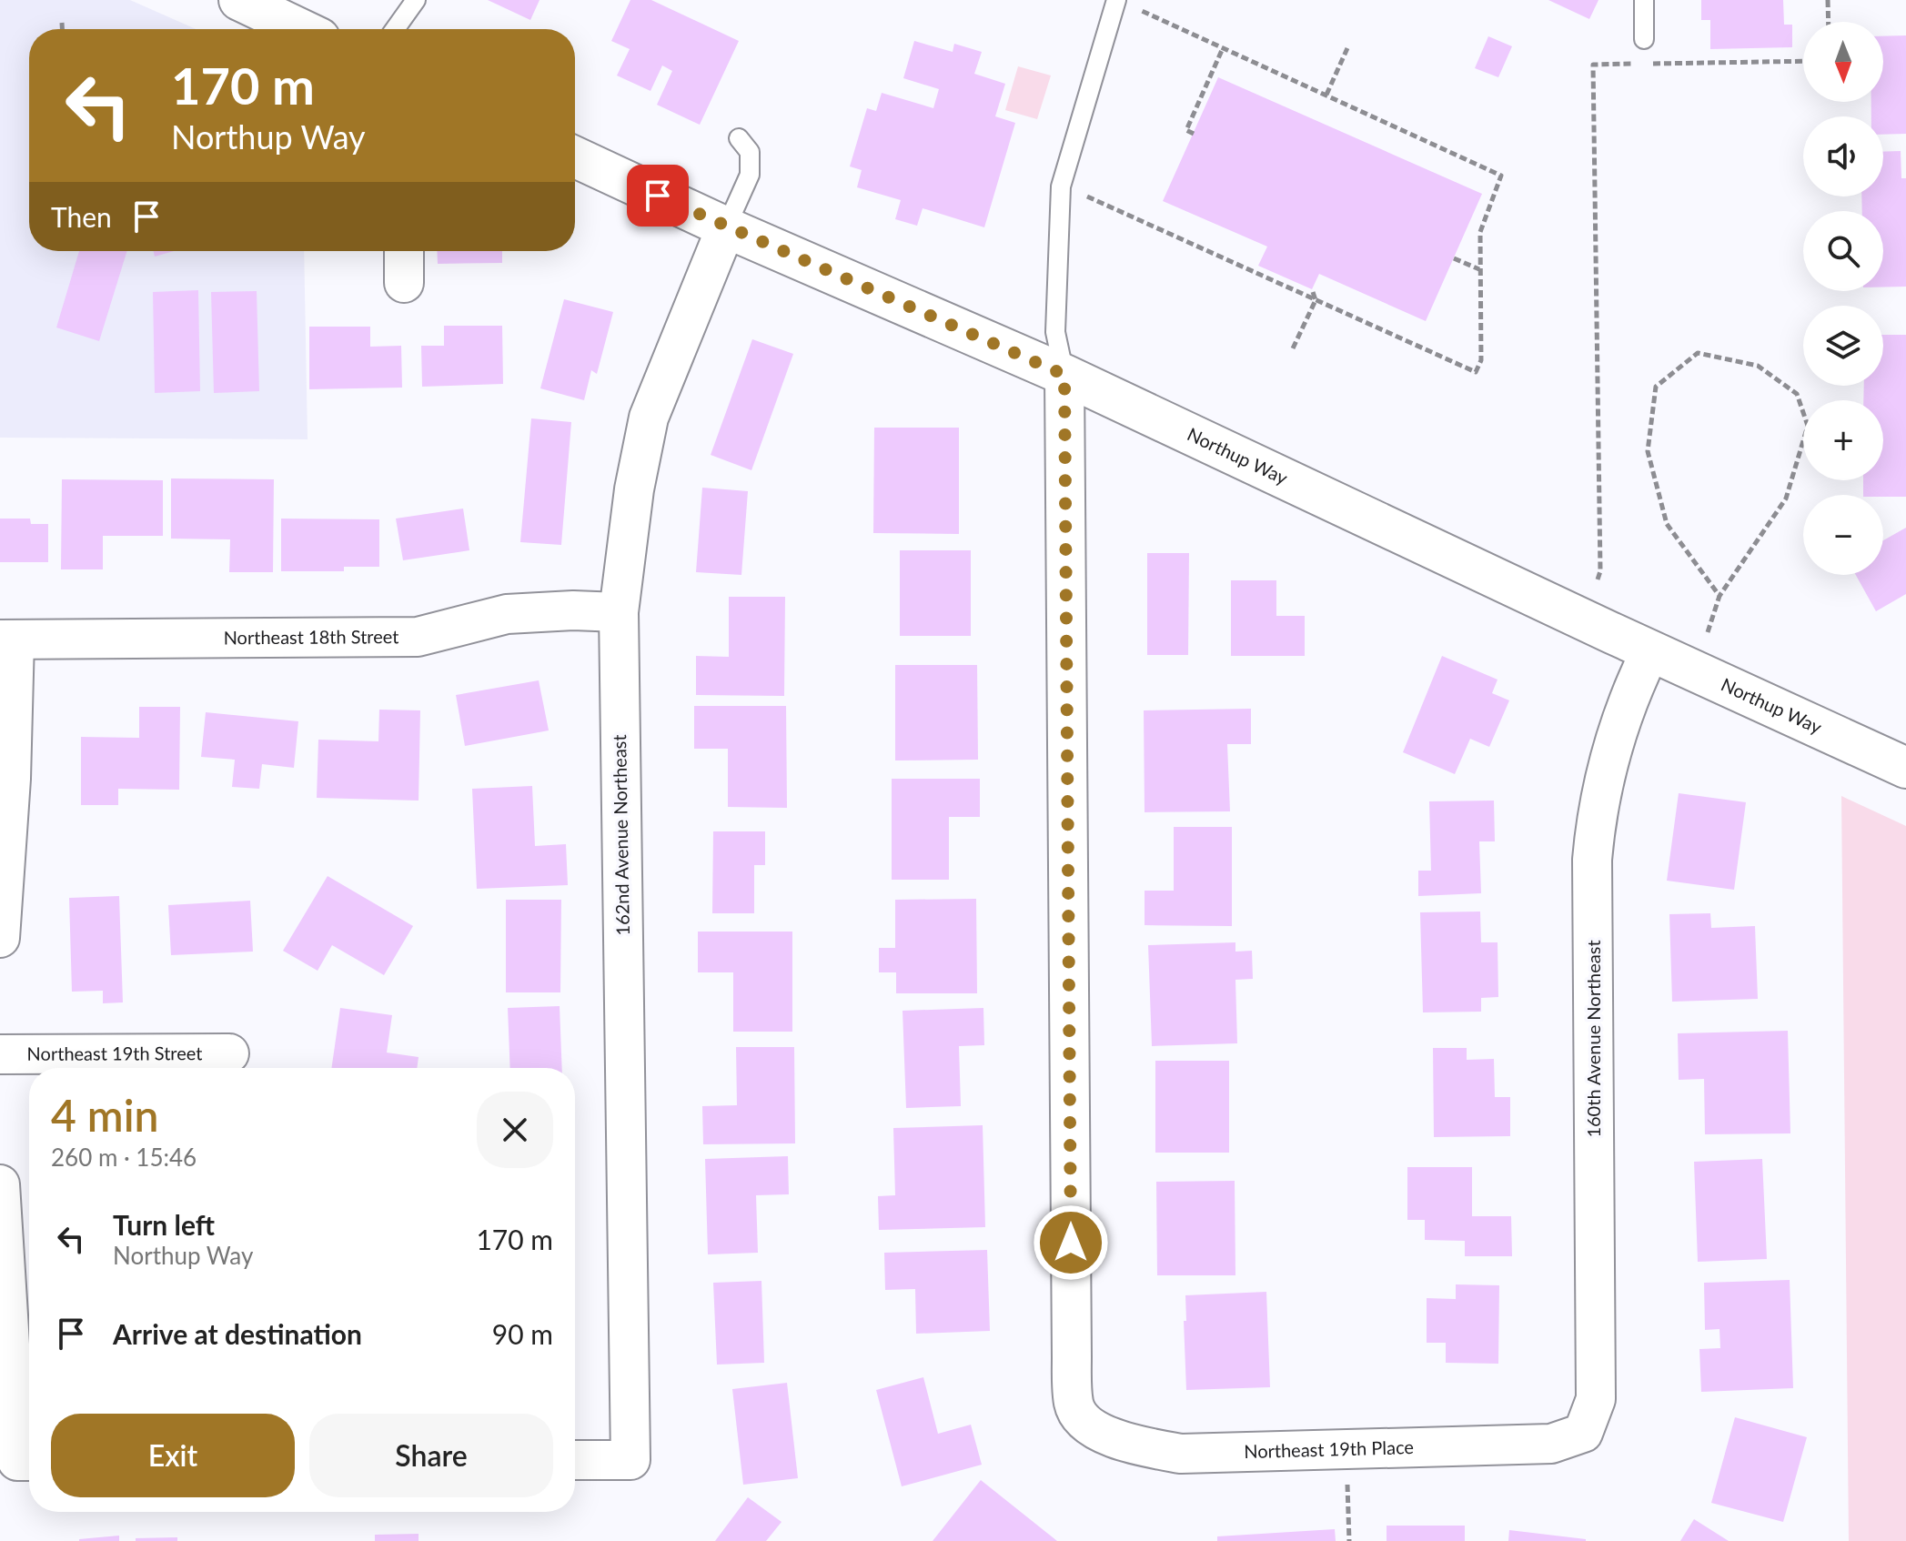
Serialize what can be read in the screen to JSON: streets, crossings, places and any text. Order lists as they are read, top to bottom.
{
  "streets": {
    "street": [
      "Northup Way",
      "Northeast 18th Street",
      "162nd Avenue Northeast",
      "160th Avenue Northeast",
      "Northeast 19th Street",
      "Northeast 19th Place"
    ]
  },
  "crossings": [
    ["Northup Way", "162nd Avenue Northeast"],
    ["Northup Way", "160th Avenue Northeast"],
    ["Northup Way", "Northeast 19th Place"],
    ["Northeast 18th Street", "162nd Avenue Northeast"],
    ["160th Avenue Northeast", "Northeast 19th Place"]
  ],
  "north": "bottom",
  "page": {
    "map_buttons": ["+", "−"],
    "turn": ["170 m", "Northup Way"],
    "then": "Then",
    "heading": ["4 min", "260 m · 15:46"],
    "list": [
      {
        "name": "Turn left",
        "note": "Northup Way",
        "value": "170 m"
      },
      {
        "name": "Arrive at destination",
        "value": "90 m"
      }
    ],
    "buttons": ["Exit", "Share"]
  }
}
